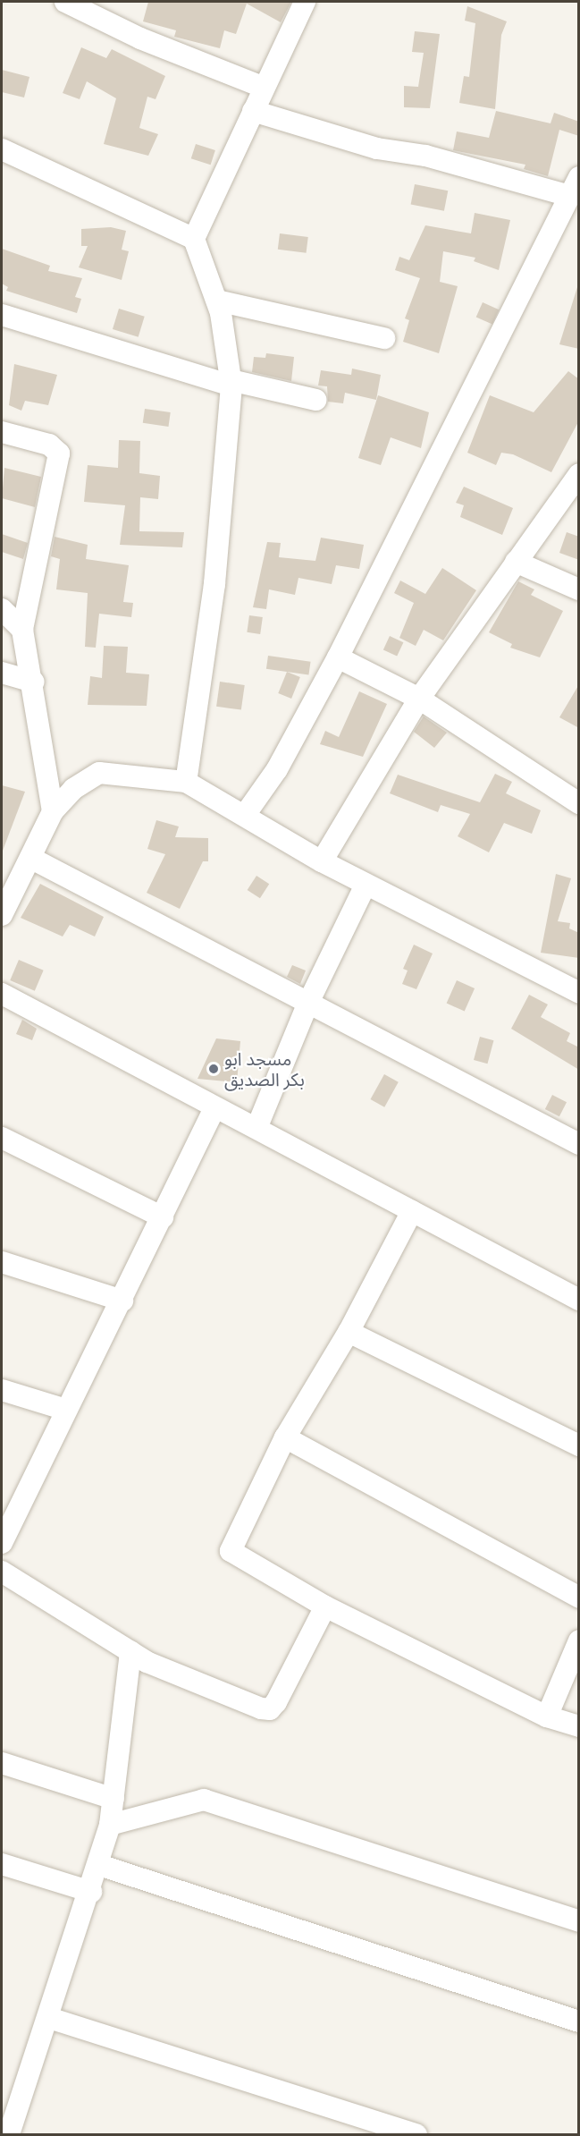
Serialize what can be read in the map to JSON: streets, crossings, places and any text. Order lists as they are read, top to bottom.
{
  "places": ["مسجد ابو بكر الصديق"]
}
